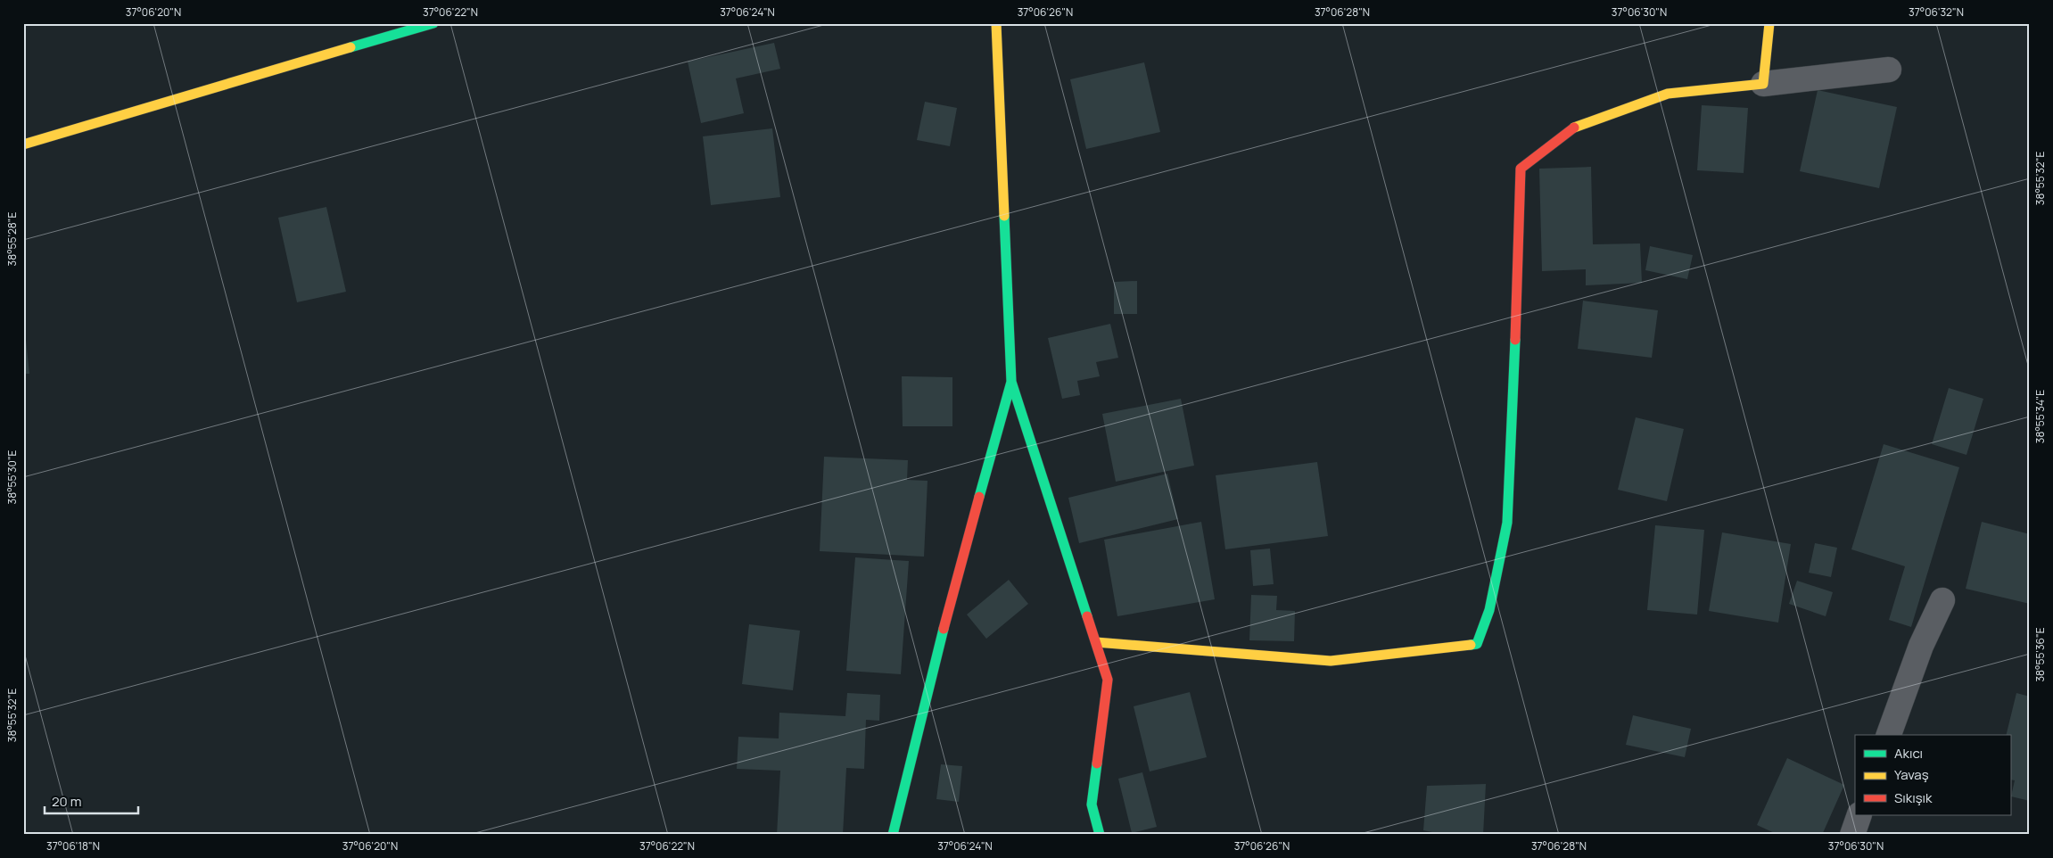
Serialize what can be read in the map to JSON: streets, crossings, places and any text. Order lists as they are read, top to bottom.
{
  "legend": ["Akıcı", "Yavaş", "Sıkışık"],
  "scale_bar": "20 m",
  "coordinates": [
    "37°06'20\"N",
    "37°06'22\"N",
    "37°06'24\"N",
    "37°06'26\"N",
    "37°06'28\"N",
    "37°06'30\"N",
    "37°06'32\"N",
    "38°55'32\"E",
    "38°55'28\"E",
    "38°55'34\"E",
    "38°55'30\"E",
    "38°55'36\"E",
    "37°06'18\"N"
  ]
}
